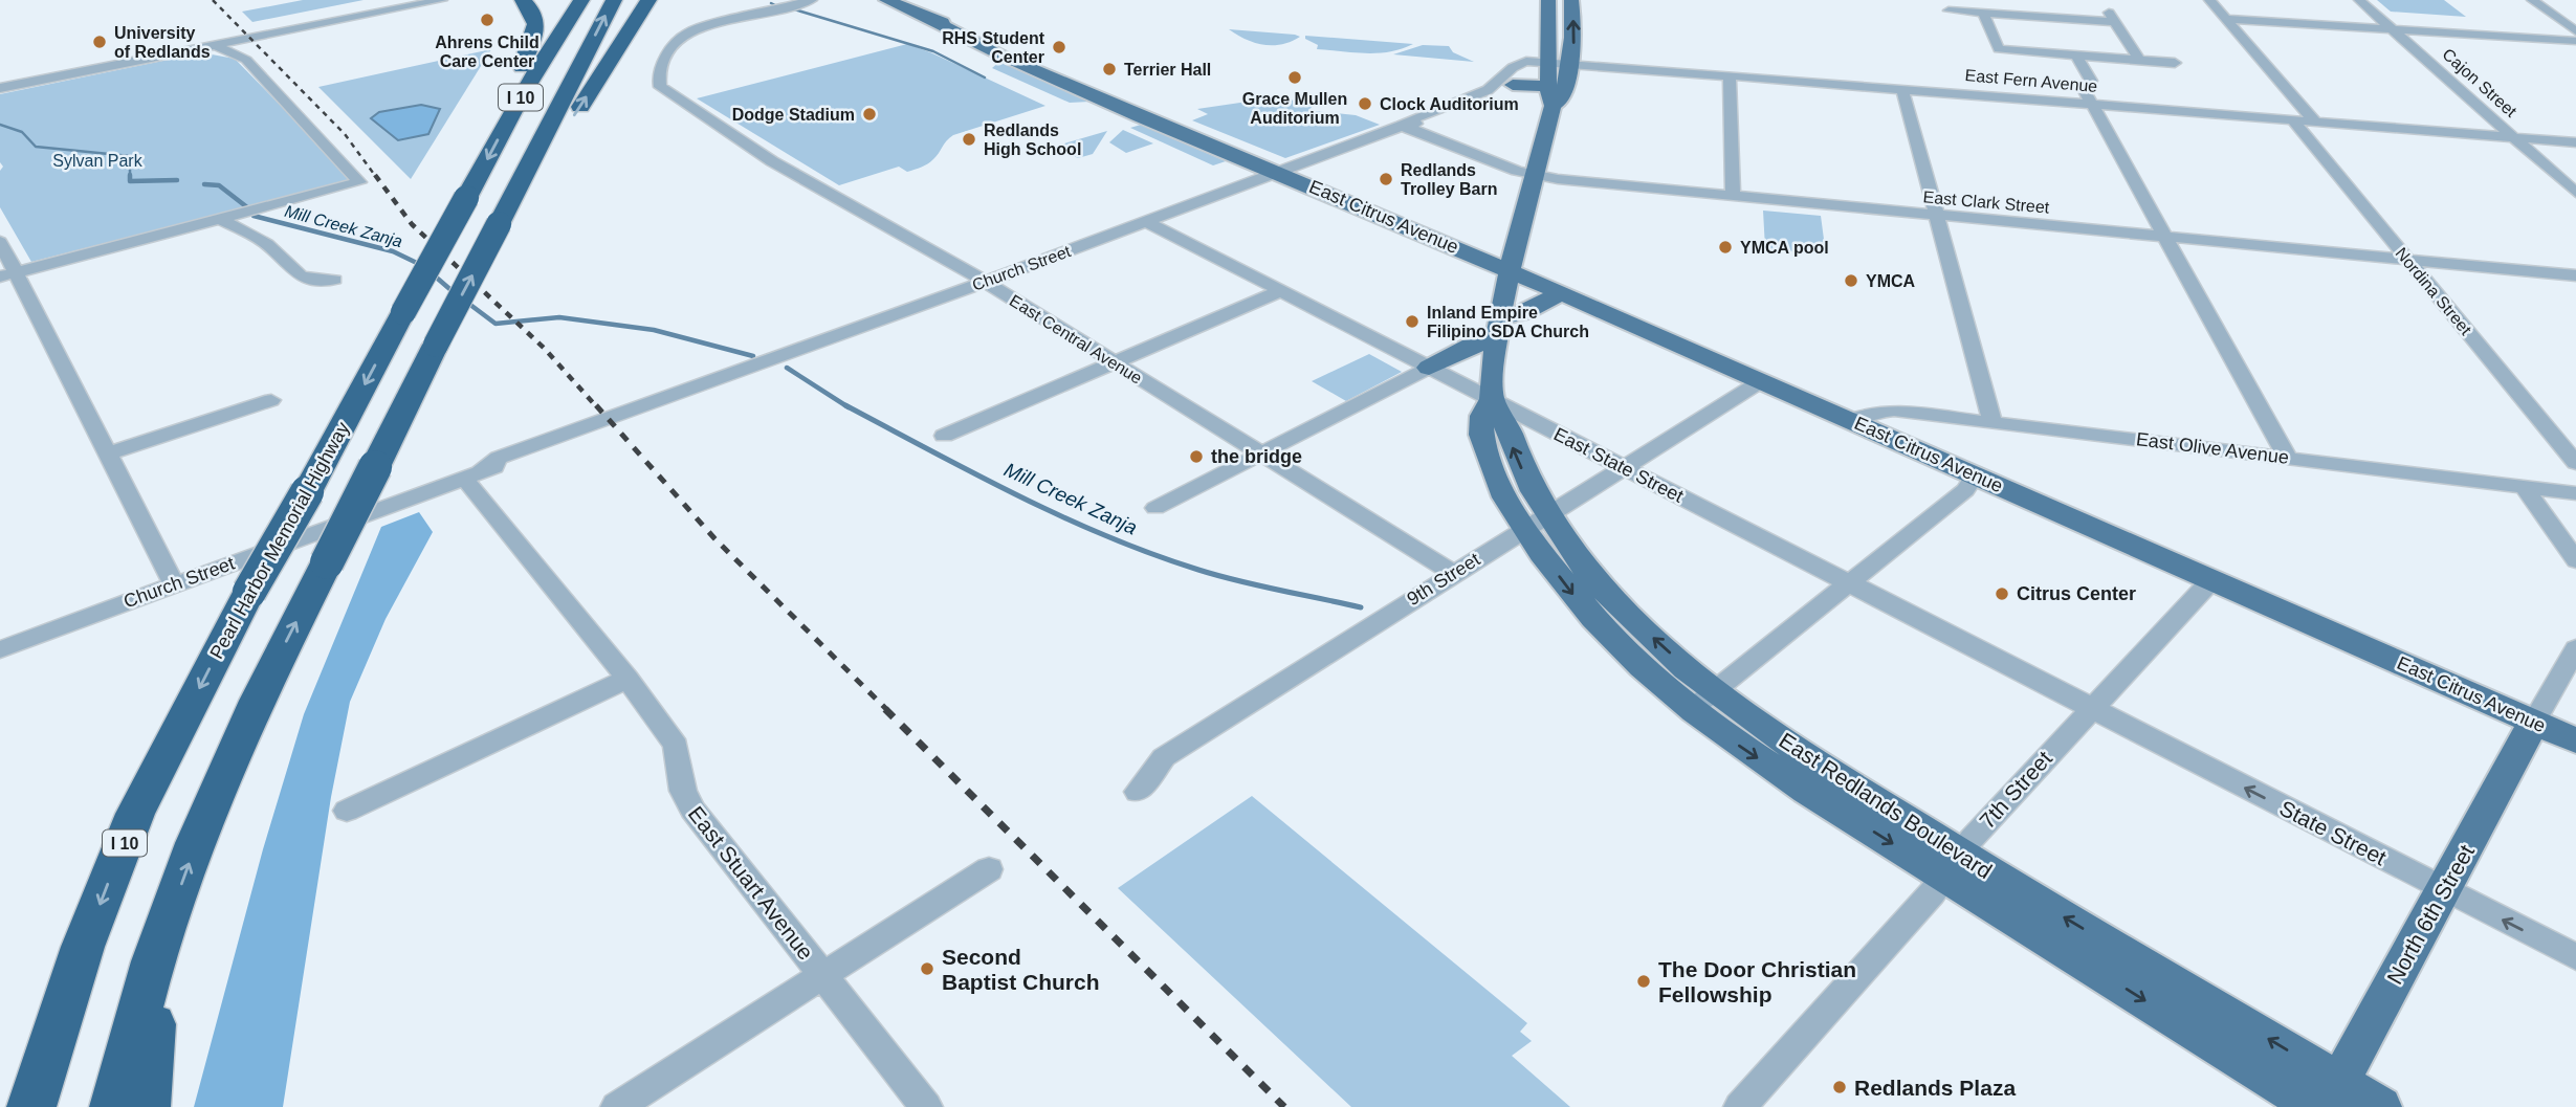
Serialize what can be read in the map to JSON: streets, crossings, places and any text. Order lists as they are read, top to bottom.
{
  "streets": {
    "highway": ["I 10", "Pearl Harbor Memorial Highway"],
    "main road": ["East Citrus Avenue", "East Redlands Boulevard", "North 6th Street"],
    "street": [
      "East Fern Avenue",
      "Cajon Street",
      "East Clark Street",
      "Church Street",
      "Nordina Street",
      "East Central Avenue",
      "East Olive Avenue",
      "East State Street",
      "9th Street",
      "7th Street",
      "State Street",
      "East Stuart Avenue"
    ]
  },
  "crossings": [
    ["East Fern Avenue", "Cajon Street"],
    ["East Fern Avenue", "Nordina Street"],
    ["East Clark Street", "Church Street"],
    ["East Clark Street", "Nordina Street"],
    ["East Citrus Avenue", "Church Street"],
    ["East Citrus Avenue", "East Olive Avenue"],
    ["East Citrus Avenue", "9th Street"],
    ["East Citrus Avenue", "7th Street"],
    ["East Citrus Avenue", "North 6th Street"],
    ["Church Street", "East Central Avenue"],
    ["Church Street", "East State Street"],
    ["Church Street", "East Stuart Avenue"],
    ["East Central Avenue", "9th Street"],
    ["East State Street", "9th Street"],
    ["East State Street", "7th Street"],
    ["East State Street", "East Redlands Boulevard"],
    ["East State Street", "State Street"],
    ["9th Street", "East Redlands Boulevard"],
    ["7th Street", "East Redlands Boulevard"],
    ["7th Street", "State Street"],
    ["East Redlands Boulevard", "North 6th Street"],
    ["State Street", "North 6th Street"]
  ],
  "one_way": ["State Street"],
  "water": ["Mill Creek Zanja"],
  "parks": ["Sylvan Park"],
  "places": [
    "Ahrens Child Care Center",
    "University of Redlands",
    "RHS Student Center",
    "Terrier Hall",
    "Grace Mullen Auditorium",
    "Clock Auditorium",
    "Dodge Stadium",
    "Redlands High School",
    "Redlands Trolley Barn",
    "YMCA pool",
    "YMCA",
    "Inland Empire Filipino SDA Church",
    "the bridge",
    "Citrus Center",
    "Second Baptist Church",
    "The Door Christian Fellowship",
    "Redlands Plaza"
  ]
}
